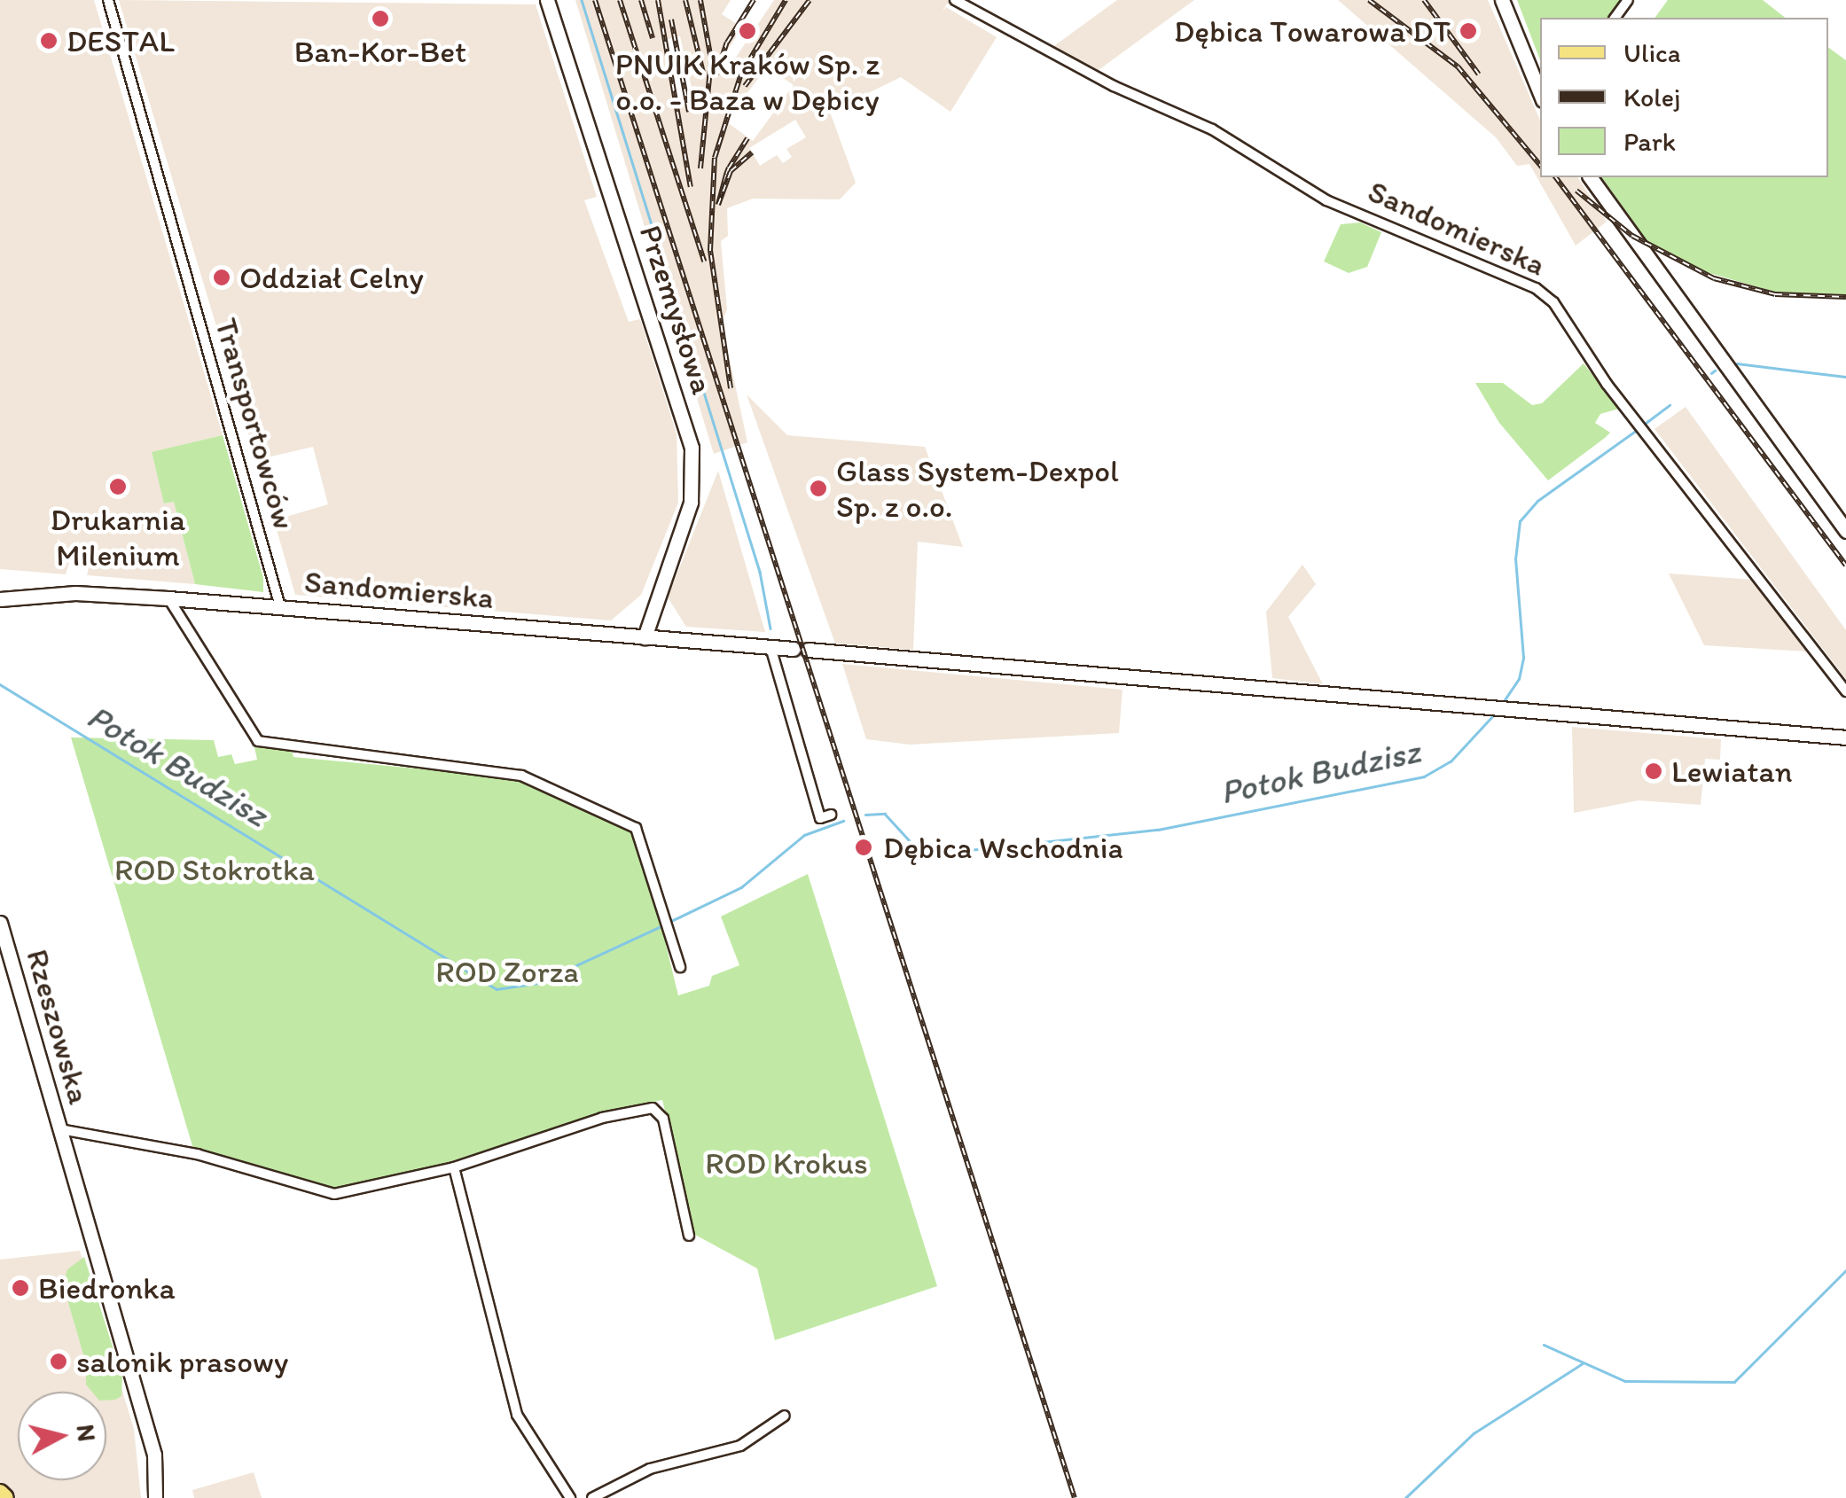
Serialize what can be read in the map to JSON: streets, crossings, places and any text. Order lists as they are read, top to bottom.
{
  "streets": {
    "street": [
      "Sandomierska",
      "Przemysłowa",
      "Transportowców",
      "Rzeszowska"
    ]
  },
  "crossings": [
    ["Sandomierska", "Przemysłowa"],
    ["Sandomierska", "Transportowców"]
  ],
  "water": ["Potok Budzisz"],
  "parks": ["ROD Stokrotka", "ROD Zorza", "ROD Krokus"],
  "places": [
    "Ban-Kor-Bet",
    "PNUIK Kraków Sp. z o.o. - Baza w Dębicy",
    "Dębica Towarowa DT",
    "DESTAL",
    "Oddział Celny",
    "Drukarnia Milenium",
    "Glass System-Dexpol Sp. z o.o.",
    "Lewiatan",
    "Dębica Wschodnia",
    "Biedronka",
    "salonik prasowy"
  ],
  "legend": ["Ulica", "Kolej", "Park"],
  "north": "right"
}
